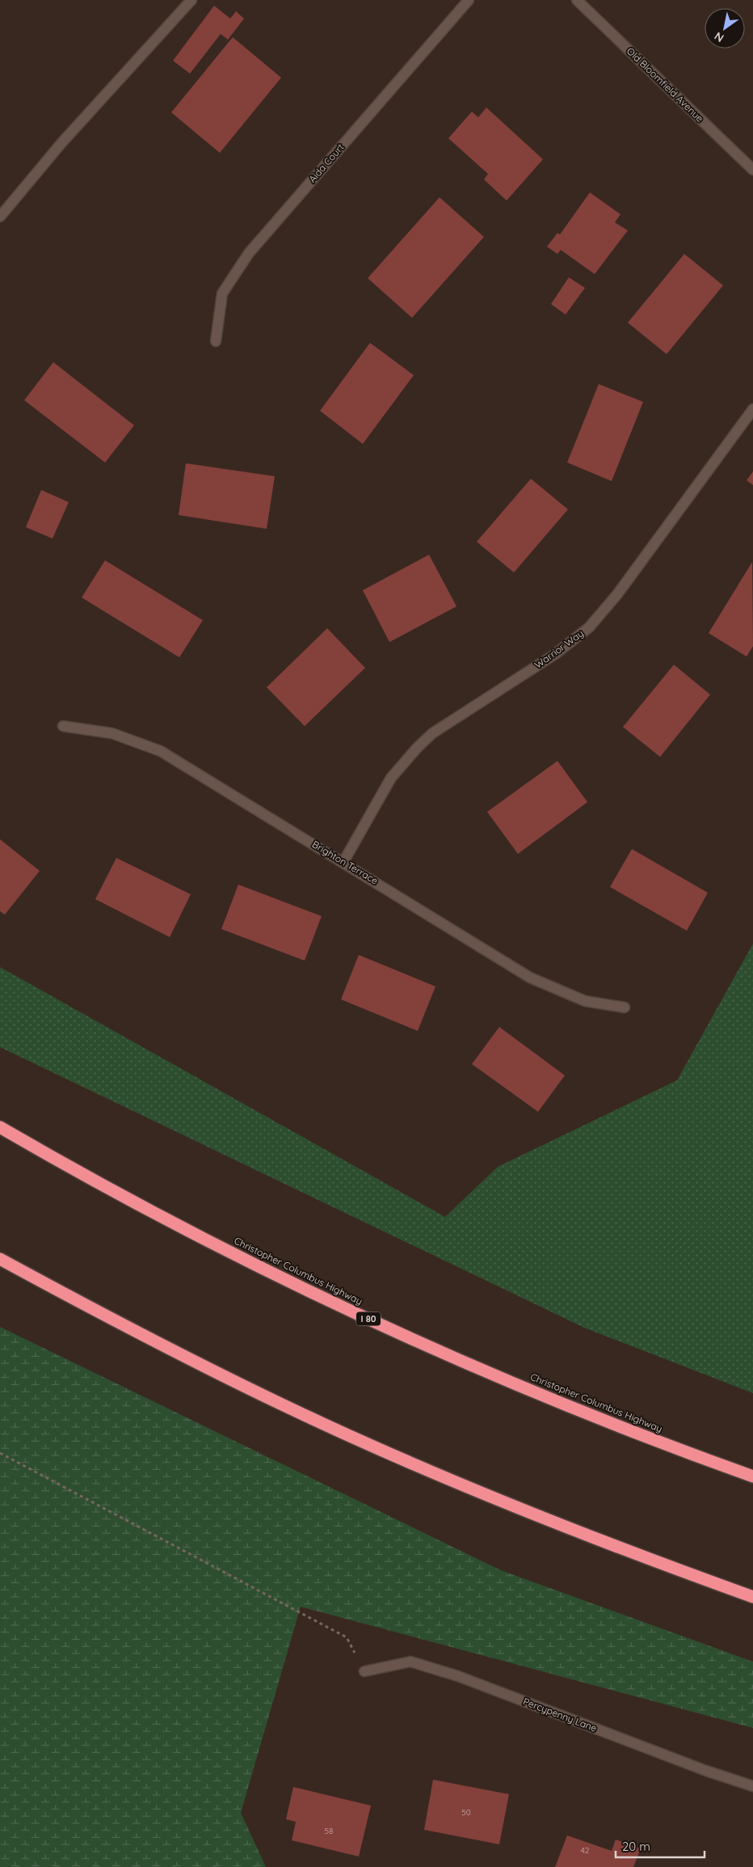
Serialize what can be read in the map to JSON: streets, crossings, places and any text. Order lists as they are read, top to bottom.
{
  "streets": {
    "highway": ["Christopher Columbus Highway", "I 80"],
    "street": [
      "Old Bloomfield Avenue",
      "Aida Court",
      "Warrior Way",
      "Brighton Terrace",
      "Percypenny Lane"
    ]
  },
  "crossings": [
    ["Warrior Way", "Brighton Terrace"]
  ],
  "house_numbers": ["50", "58", "42"],
  "scale_bar": "20 m",
  "north": "bottom left"
}
